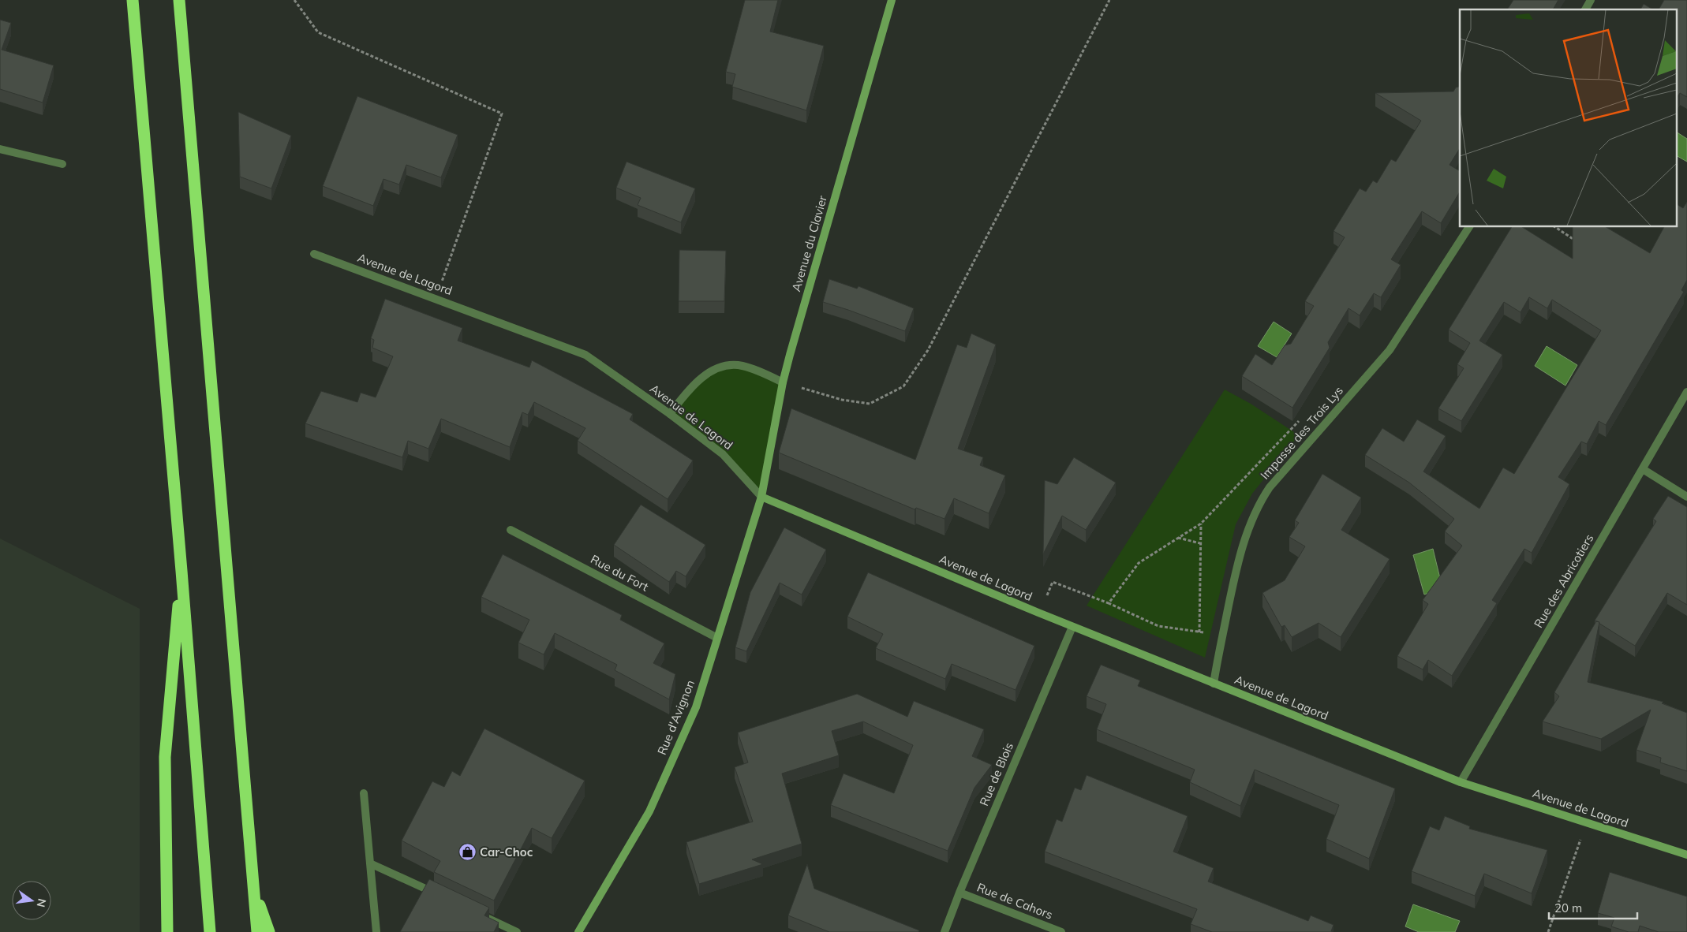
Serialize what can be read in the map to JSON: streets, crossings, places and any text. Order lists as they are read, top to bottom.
{
  "streets": {
    "street": [
      "Avenue du Clavier",
      "Avenue de Lagord",
      "Impasse des Trois Lys",
      "Rue du Fort",
      "Rue des Abricotiers",
      "Rue d'Avignon",
      "Rue de Blois",
      "Rue de Cahors"
    ]
  },
  "crossings": [
    ["Avenue du Clavier", "Avenue de Lagord"],
    ["Avenue du Clavier", "Rue d'Avignon"],
    ["Avenue de Lagord", "Impasse des Trois Lys"],
    ["Avenue de Lagord", "Rue des Abricotiers"],
    ["Avenue de Lagord", "Rue d'Avignon"],
    ["Avenue de Lagord", "Rue de Blois"],
    ["Rue du Fort", "Rue d'Avignon"],
    ["Rue de Blois", "Rue de Cahors"]
  ],
  "places": {
    "shop": ["Car-Choc"]
  },
  "scale_bar": "20 m",
  "north": "right"
}
